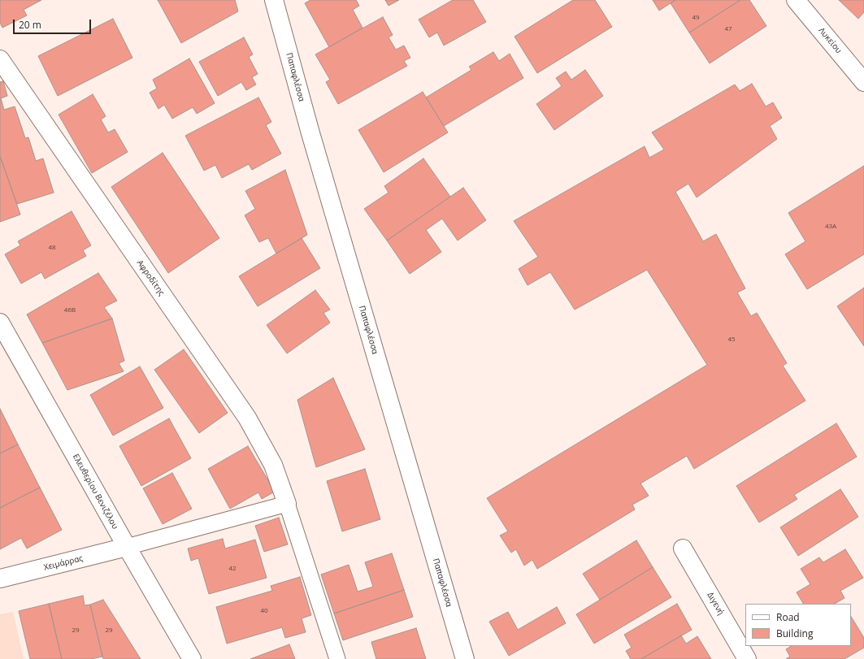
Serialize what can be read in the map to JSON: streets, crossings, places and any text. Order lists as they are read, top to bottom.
{
  "streets": {
    "street": [
      "Λυκείου",
      "Παπαφλέσσα",
      "Αφροδίτης",
      "Ελευθερίου Βενιζέλου",
      "Χειμάρρας",
      "Διγενή"
    ]
  },
  "crossings": [
    ["Ελευθερίου Βενιζέλου", "Χειμάρρας"]
  ],
  "house_numbers": [
    "49",
    "47",
    "43A",
    "48",
    "46Β",
    "45",
    "42",
    "40",
    "29",
    "29"
  ],
  "legend": ["Road", "Building"],
  "scale_bar": "20 m"
}
